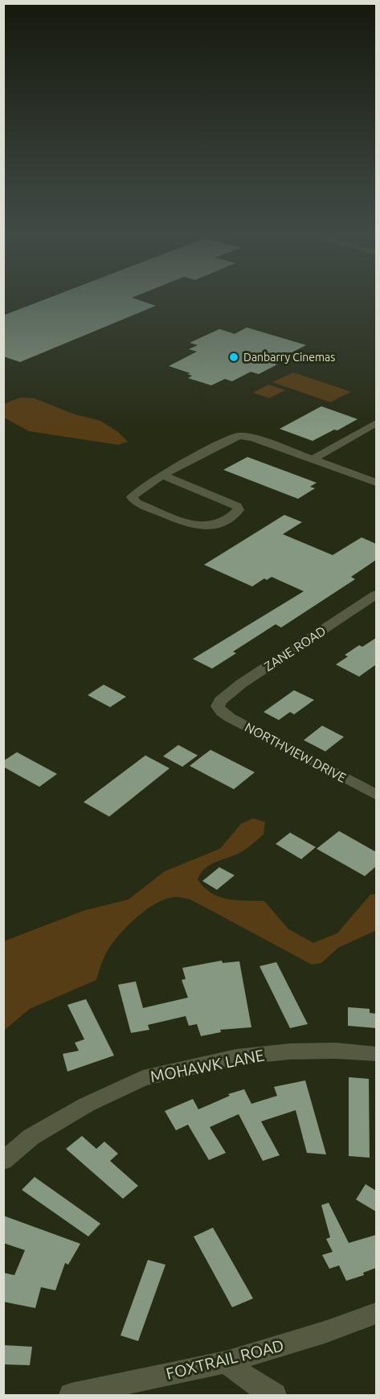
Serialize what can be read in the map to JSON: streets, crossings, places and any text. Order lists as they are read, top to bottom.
{
  "streets": {
    "street": [
      "ZANE ROAD",
      "NORTHVIEW DRIVE",
      "MOHAWK LANE",
      "FOXTRAIL ROAD"
    ]
  },
  "crossings": [
    ["ZANE ROAD", "NORTHVIEW DRIVE"]
  ],
  "places": ["Danbarry Cinemas"]
}
